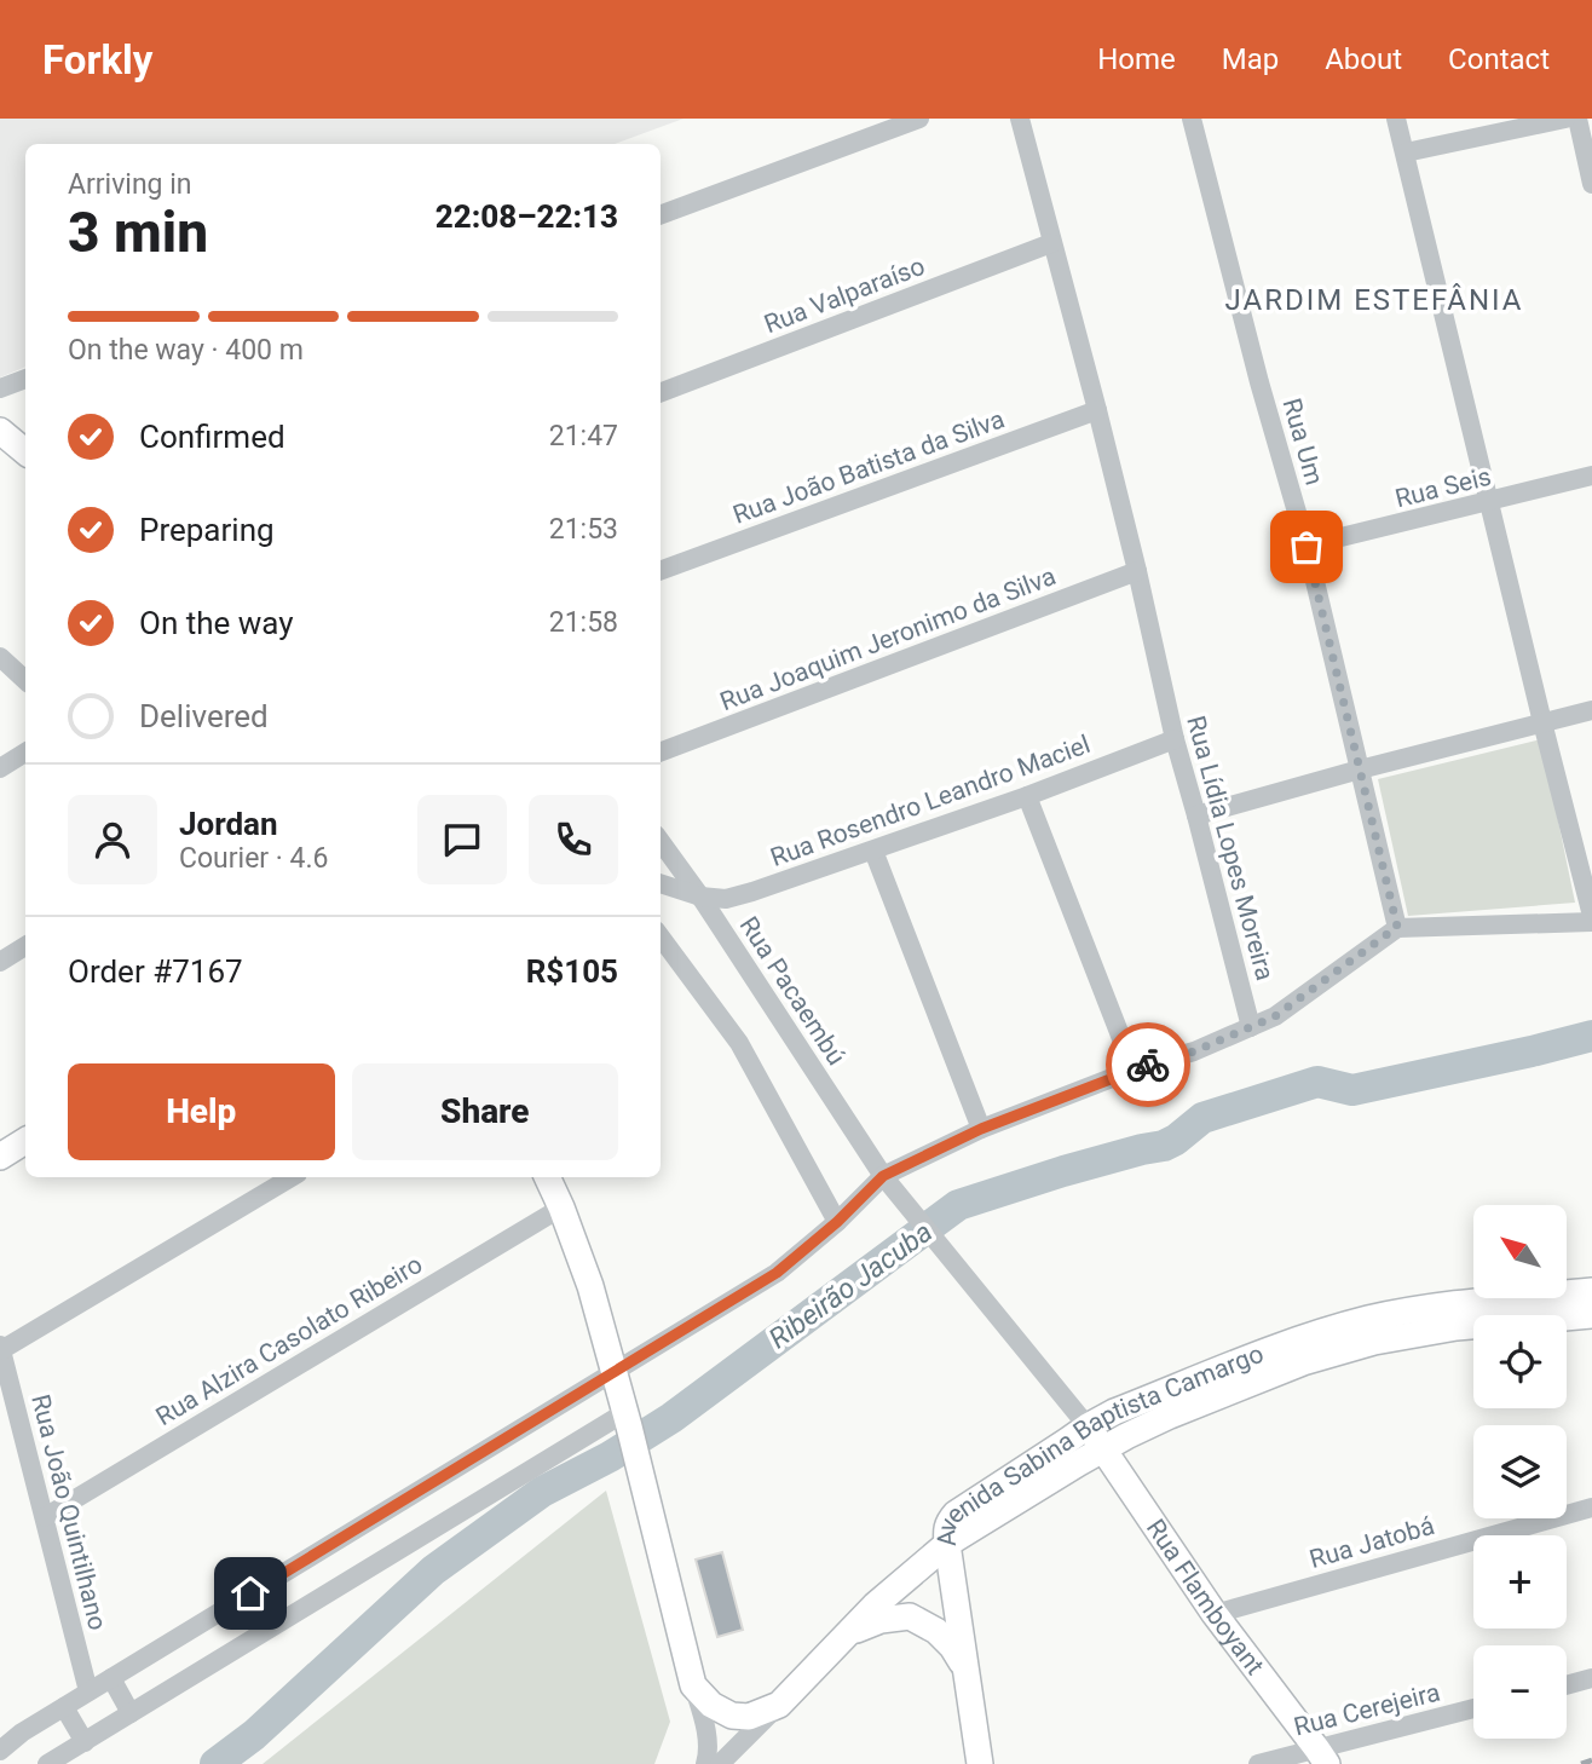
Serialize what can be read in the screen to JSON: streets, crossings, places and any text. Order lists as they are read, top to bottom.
{
  "streets": {
    "main road": ["Avenida Sabina Baptista Camargo", "Rua Flamboyant"],
    "street": [
      "Rua Valparaíso",
      "Rua Um",
      "Rua João Batista da Silva",
      "Rua Seis",
      "Rua Joaquim Jeronimo da Silva",
      "Rua Rosendro Leandro Maciel",
      "Rua Lídia Lopes Moreira",
      "Rua Pacaembú",
      "Rua Alzira Casolato Ribeiro",
      "Rua João Quintilhano",
      "Rua Jatobá",
      "Rua Cerejeira"
    ]
  },
  "crossings": [
    ["Rua Valparaíso", "Rua Lídia Lopes Moreira"],
    ["Rua Um", "Rua Seis"],
    ["Rua João Batista da Silva", "Rua Lídia Lopes Moreira"],
    ["Rua Joaquim Jeronimo da Silva", "Rua Lídia Lopes Moreira"],
    ["Rua Rosendro Leandro Maciel", "Rua Lídia Lopes Moreira"],
    ["Rua Rosendro Leandro Maciel", "Rua Pacaembú"],
    ["Rua Pacaembú", "Avenida Sabina Baptista Camargo"],
    ["Rua Pacaembú", "Rua Flamboyant"],
    ["Rua Alzira Casolato Ribeiro", "Rua João Quintilhano"],
    ["Avenida Sabina Baptista Camargo", "Rua Flamboyant"],
    ["Rua Jatobá", "Rua Flamboyant"],
    ["Rua Flamboyant", "Rua Cerejeira"]
  ],
  "districts": ["JARDIM ESTEFÂNIA"],
  "water": ["Ribeirão Jacuba"],
  "north": "top left",
  "page": {
    "header": "Forkly",
    "nav": [
      "Home",
      "Map",
      "About",
      "Contact"
    ],
    "heading": ["3 min", "Arriving in", "22:08–22:13"],
    "panel": [
      "Jordan",
      "Courier · 4.6",
      "Order #7167",
      "R$105"
    ],
    "bar": "On the way · 400 m",
    "list": [
      ["Confirmed", "21:47"],
      ["Preparing", "21:53"],
      ["On the way", "21:58"],
      "Delivered"
    ],
    "buttons": ["Help", "Share"],
    "map_buttons": ["+", "−"]
  }
}
